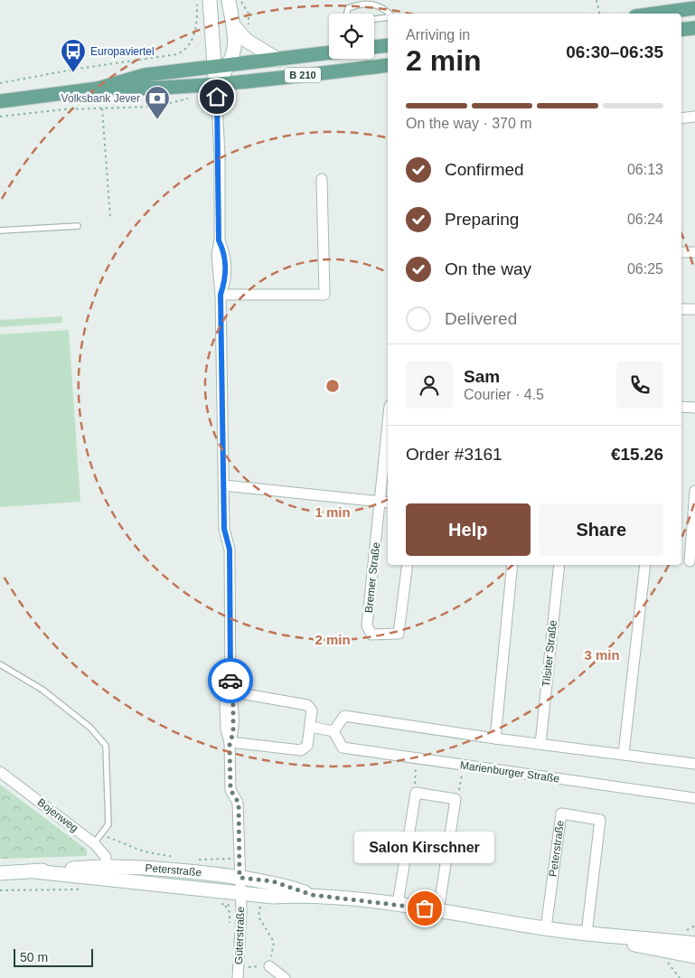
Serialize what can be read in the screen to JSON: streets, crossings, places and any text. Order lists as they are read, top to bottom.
{
  "streets": {
    "main road": ["B 210", "Peterstraße"],
    "street": [
      "Bremer Straße",
      "Tilsiter Straße",
      "Marienburger Straße",
      "Bojenweg",
      "Güterstraße"
    ]
  },
  "crossings": [
    ["B 210", "Güterstraße"],
    ["Bojenweg", "Peterstraße"],
    ["Peterstraße", "Güterstraße"]
  ],
  "places": {
    "bus stop": ["Europaviertel"],
    "bank": ["Volksbank Jever"],
    "other": ["Salon Kirschner"]
  },
  "scale_bar": "50 m",
  "page": {
    "heading": ["2 min", "Arriving in", "06:30–06:35"],
    "panel": [
      "Sam",
      "Courier · 4.5",
      "Order #3161",
      "€15.26"
    ],
    "bar": "On the way · 370 m",
    "list": [
      ["Confirmed", "06:13"],
      ["Preparing", "06:24"],
      ["On the way", "06:25"],
      "Delivered"
    ],
    "buttons": ["Help", "Share"],
    "bubble": "Salon Kirschner",
    "scale": "50 m"
  },
  "rings": ["1 min", "2 min", "3 min"]
}
